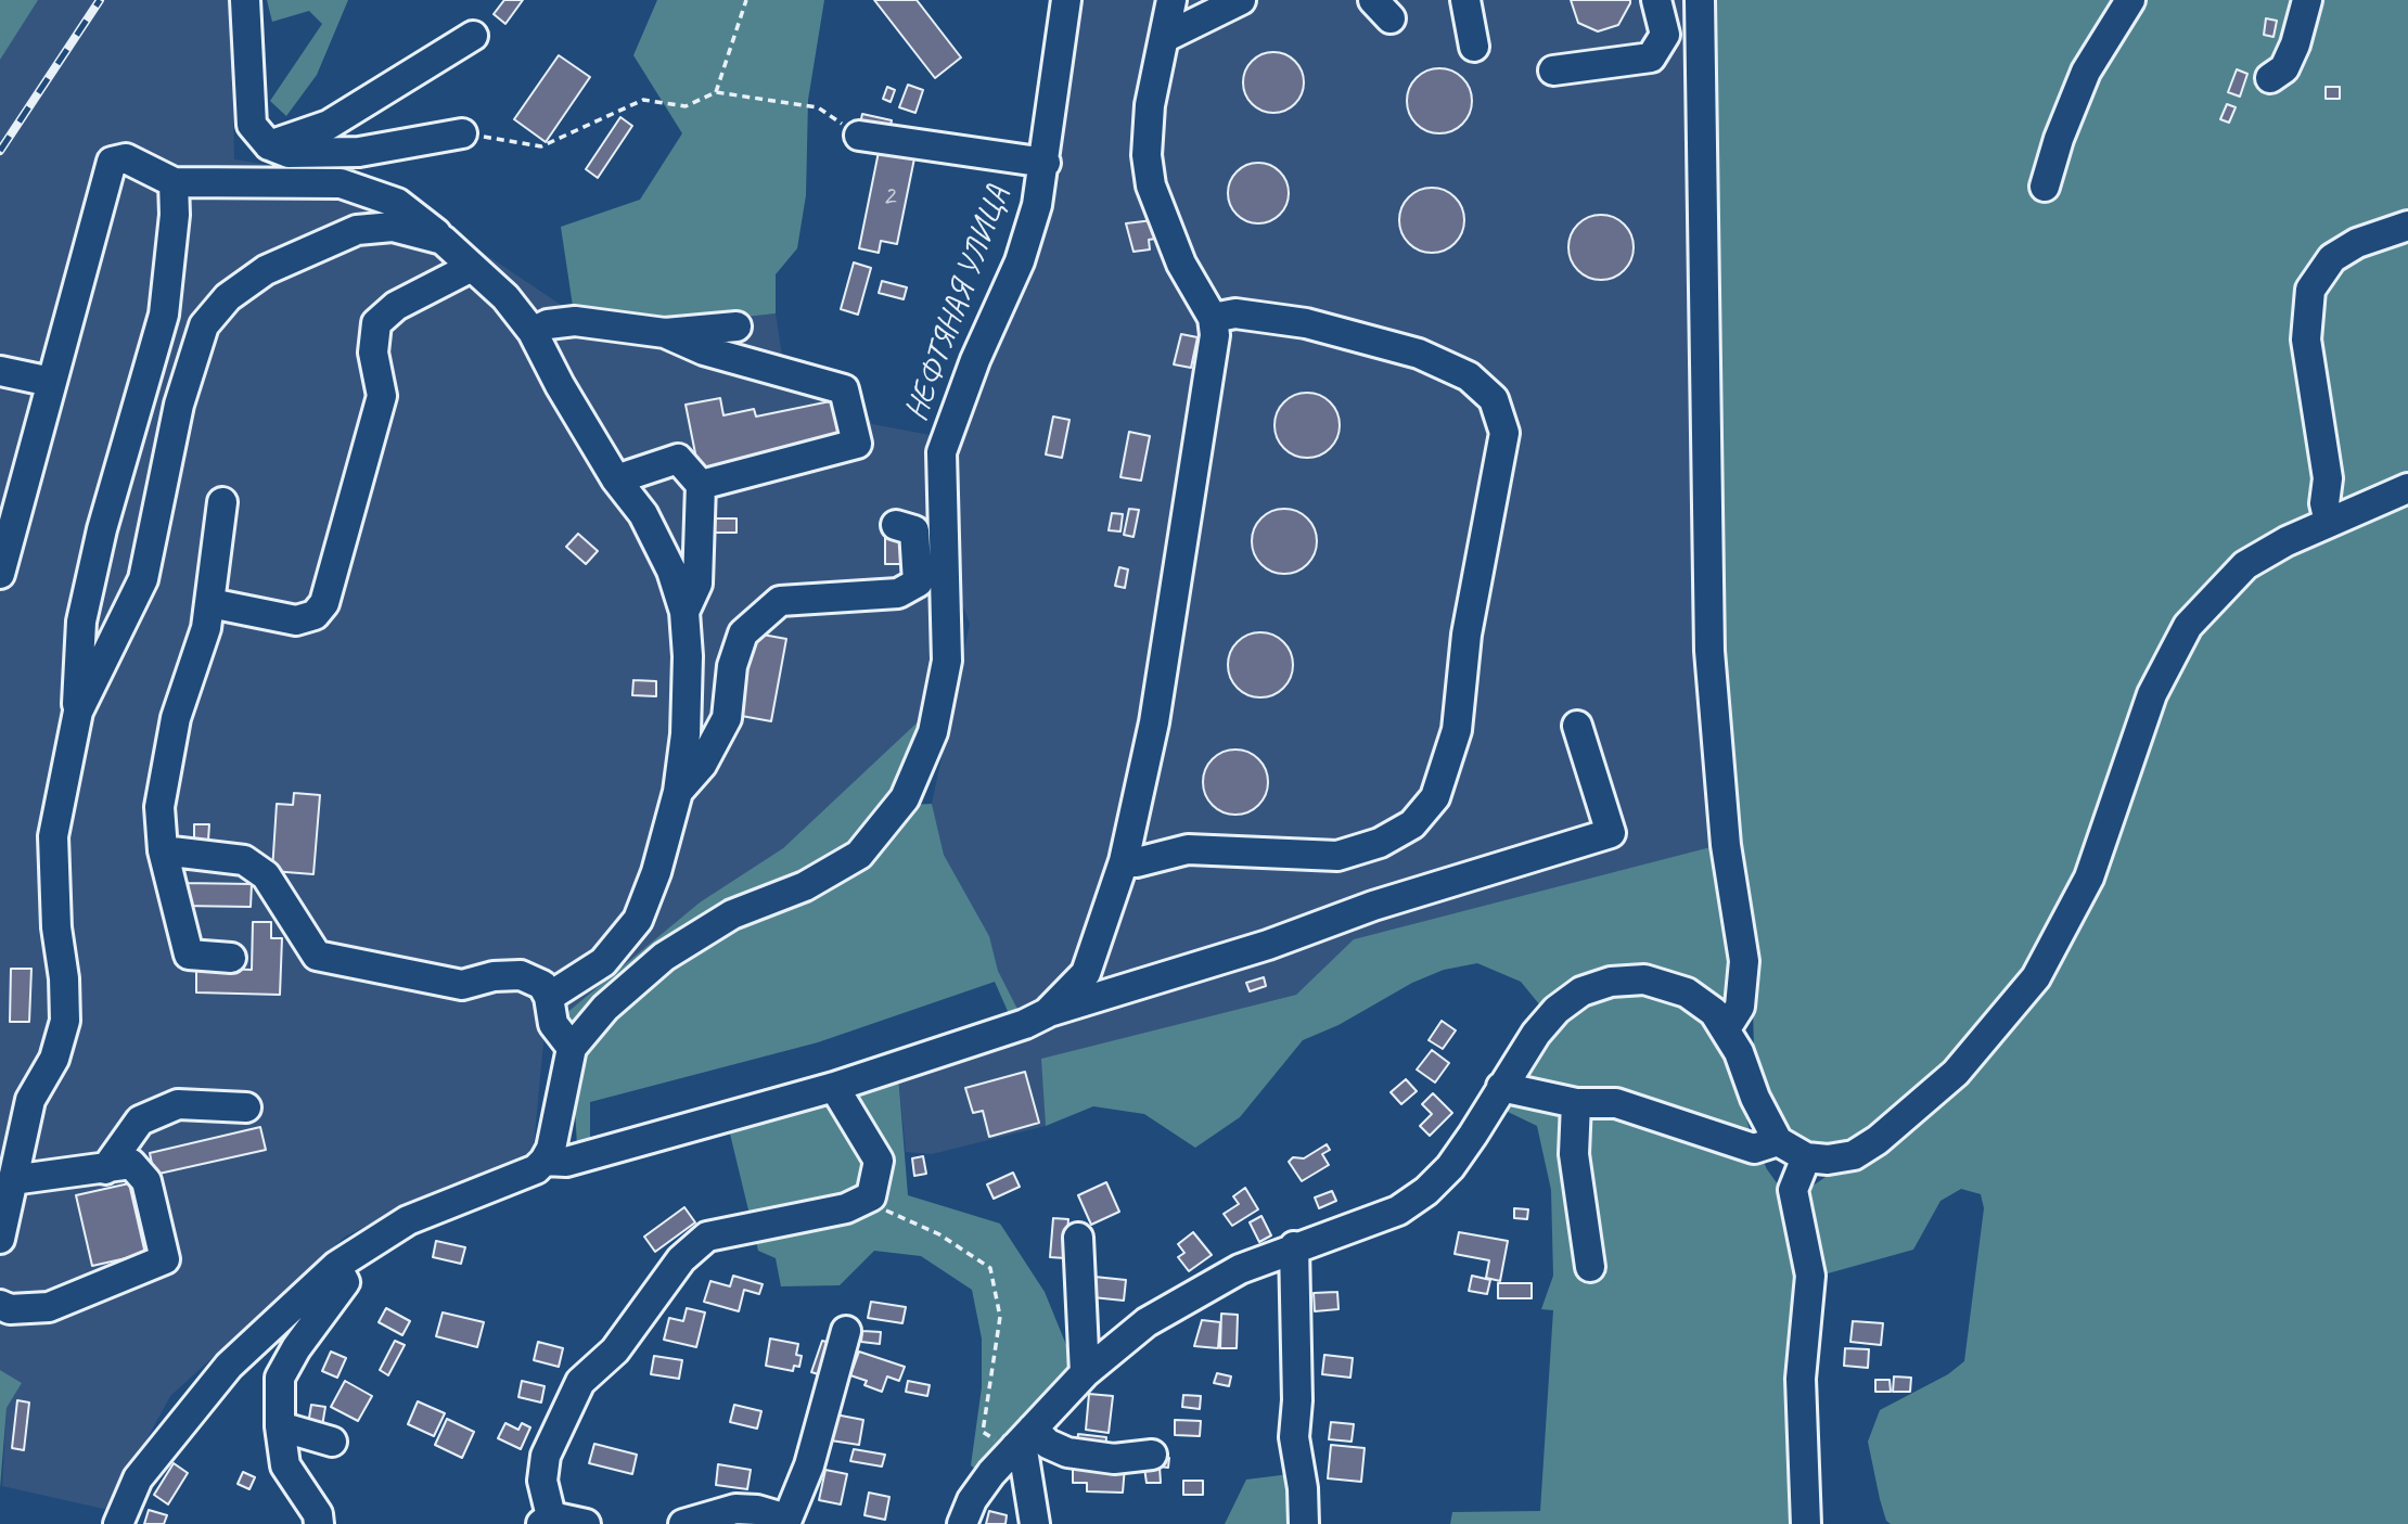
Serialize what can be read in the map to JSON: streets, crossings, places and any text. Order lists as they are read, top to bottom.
{
  "streets": {
    "street": ["НЕФТЯНАЯ УЛИЦА"]
  },
  "house_numbers": ["2"]
}
